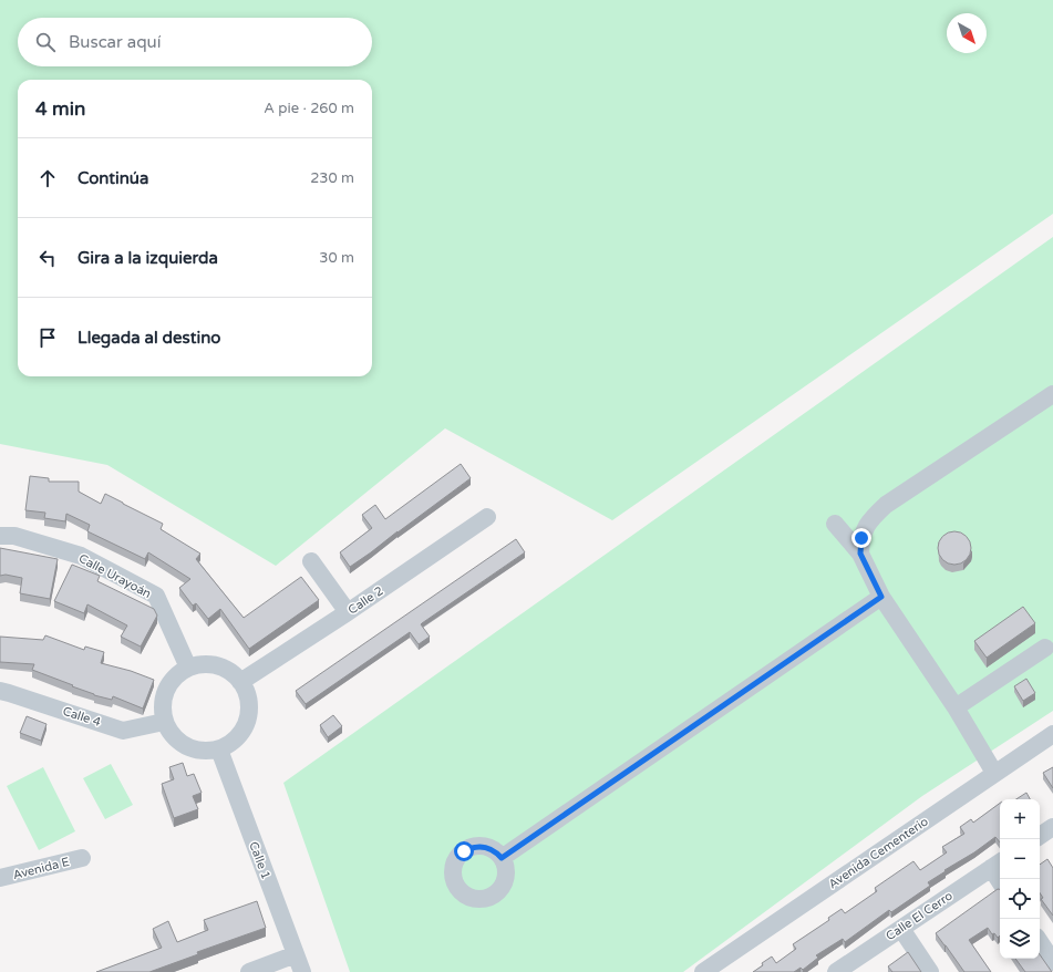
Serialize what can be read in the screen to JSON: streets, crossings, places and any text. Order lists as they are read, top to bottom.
{
  "streets": {
    "street": [
      "Calle Urayoán",
      "Calle 2",
      "Calle 4",
      "Avenida Cementerio",
      "Calle 1",
      "Avenida E",
      "Calle El Cerro"
    ]
  },
  "crossings": [
    ["Calle Urayoán", "Calle 2"],
    ["Calle Urayoán", "Calle 4"],
    ["Calle Urayoán", "Calle 1"],
    ["Calle 2", "Calle 4"],
    ["Calle 2", "Calle 1"],
    ["Calle 4", "Calle 1"]
  ],
  "north": "bottom right",
  "page": {
    "search": "Buscar aquí",
    "heading": ["4 min", "A pie · 260 m"],
    "list": [
      ["Continúa", "230 m"],
      ["Gira a la izquierda", "30 m"],
      "Llegada al destino"
    ],
    "map_buttons": ["+", "−"]
  }
}
